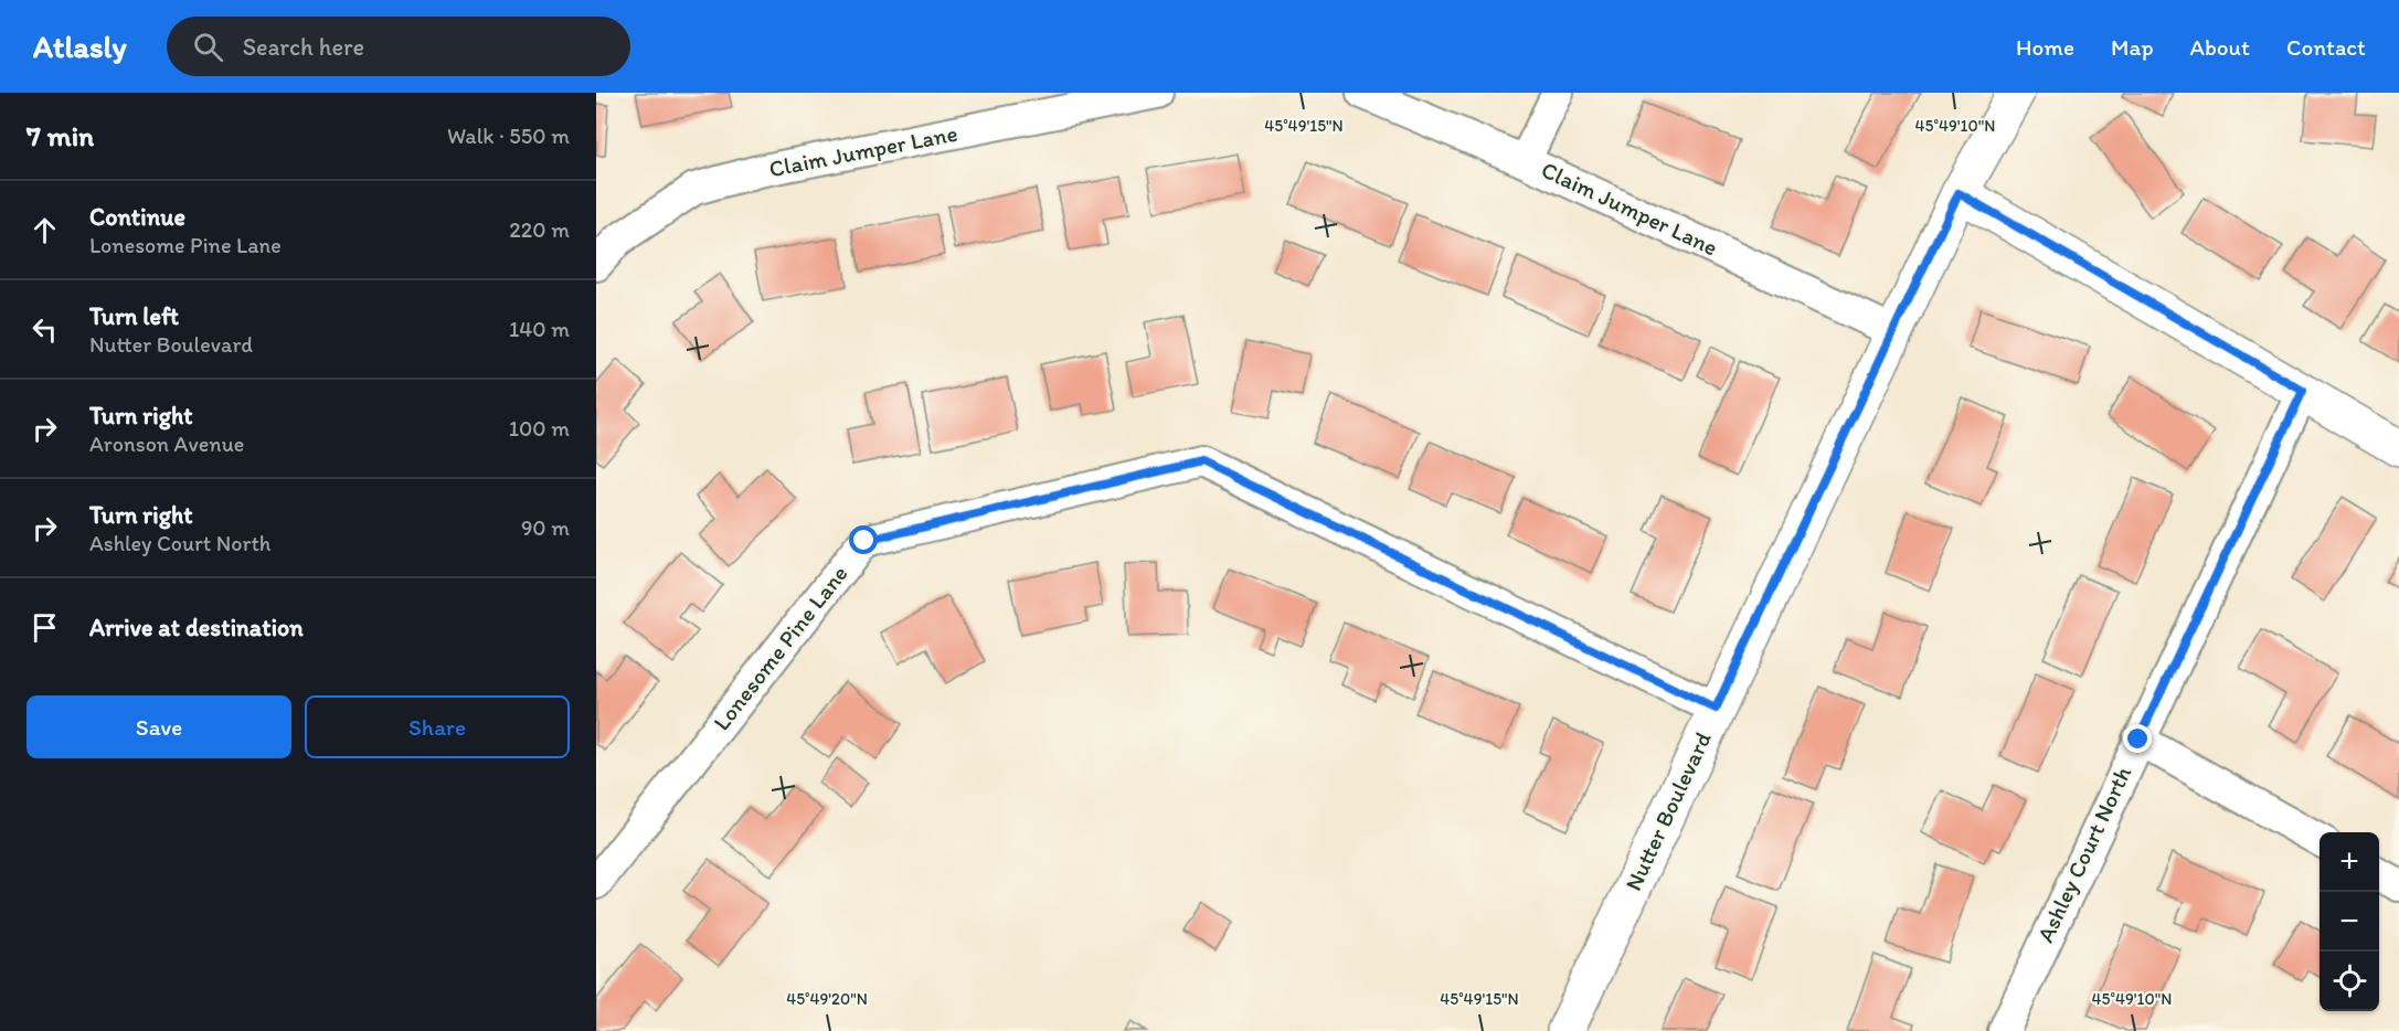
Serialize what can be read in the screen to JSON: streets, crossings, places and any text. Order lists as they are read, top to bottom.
{
  "streets": {
    "street": [
      "Claim Jumper Lane",
      "Lonesome Pine Lane",
      "Nutter Boulevard",
      "Ashley Court North"
    ]
  },
  "crossings": [
    ["Claim Jumper Lane", "Nutter Boulevard"],
    ["Lonesome Pine Lane", "Nutter Boulevard"]
  ],
  "page": {
    "header": "Atlasly",
    "search": "Search here",
    "nav": [
      "Home",
      "Map",
      "About",
      "Contact"
    ],
    "heading": ["7 min", "Walk · 550 m"],
    "list": [
      ["Continue", "Lonesome Pine Lane", "220 m"],
      ["Turn left", "Nutter Boulevard", "140 m"],
      ["Turn right", "Aronson Avenue", "100 m"],
      ["Turn right", "Ashley Court North", "90 m"],
      "Arrive at destination"
    ],
    "buttons": ["Save", "Share"],
    "map_buttons": ["+", "−"]
  },
  "coordinates": ["45°49'15\"N", "45°49'10\"N", "45°49'20\"N"]
}
